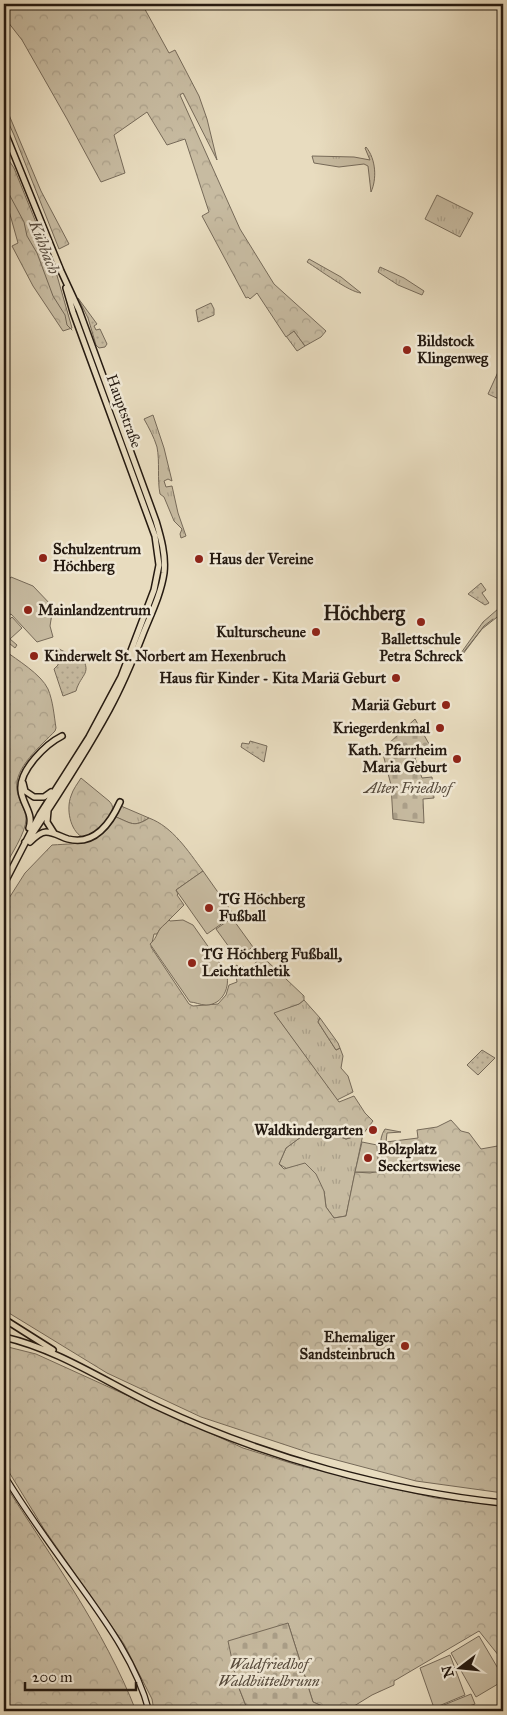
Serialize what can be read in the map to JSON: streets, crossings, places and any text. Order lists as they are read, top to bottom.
{
  "streets": {
    "main road": ["Hauptstraße"]
  },
  "districts": ["Höchberg"],
  "water": ["Kühbach"],
  "parks": ["Alter Friedhof", "Waldfriedhof Waldbüttelbrunn"],
  "places": [
    "Bildstock Klingenweg",
    "Schulzentrum Höchberg",
    "Haus der Vereine",
    "Mainlandzentrum",
    "Ballettschule Petra Schreck",
    "Kulturscheune",
    "Kinderwelt St. Norbert am Hexenbruch",
    "Haus für Kinder - Kita Mariä Geburt",
    "Mariä Geburt",
    "Kriegerdenkmal",
    "Kath. Pfarrheim Maria Geburt",
    "TG Höchberg Fußball",
    "TG Höchberg Fußball, Leichtathletik",
    "Waldkindergarten",
    "Bolzplatz Seckertswiese",
    "Ehemaliger Sandsteinbruch"
  ],
  "scale_bar": "200 m",
  "north": "left"
}
